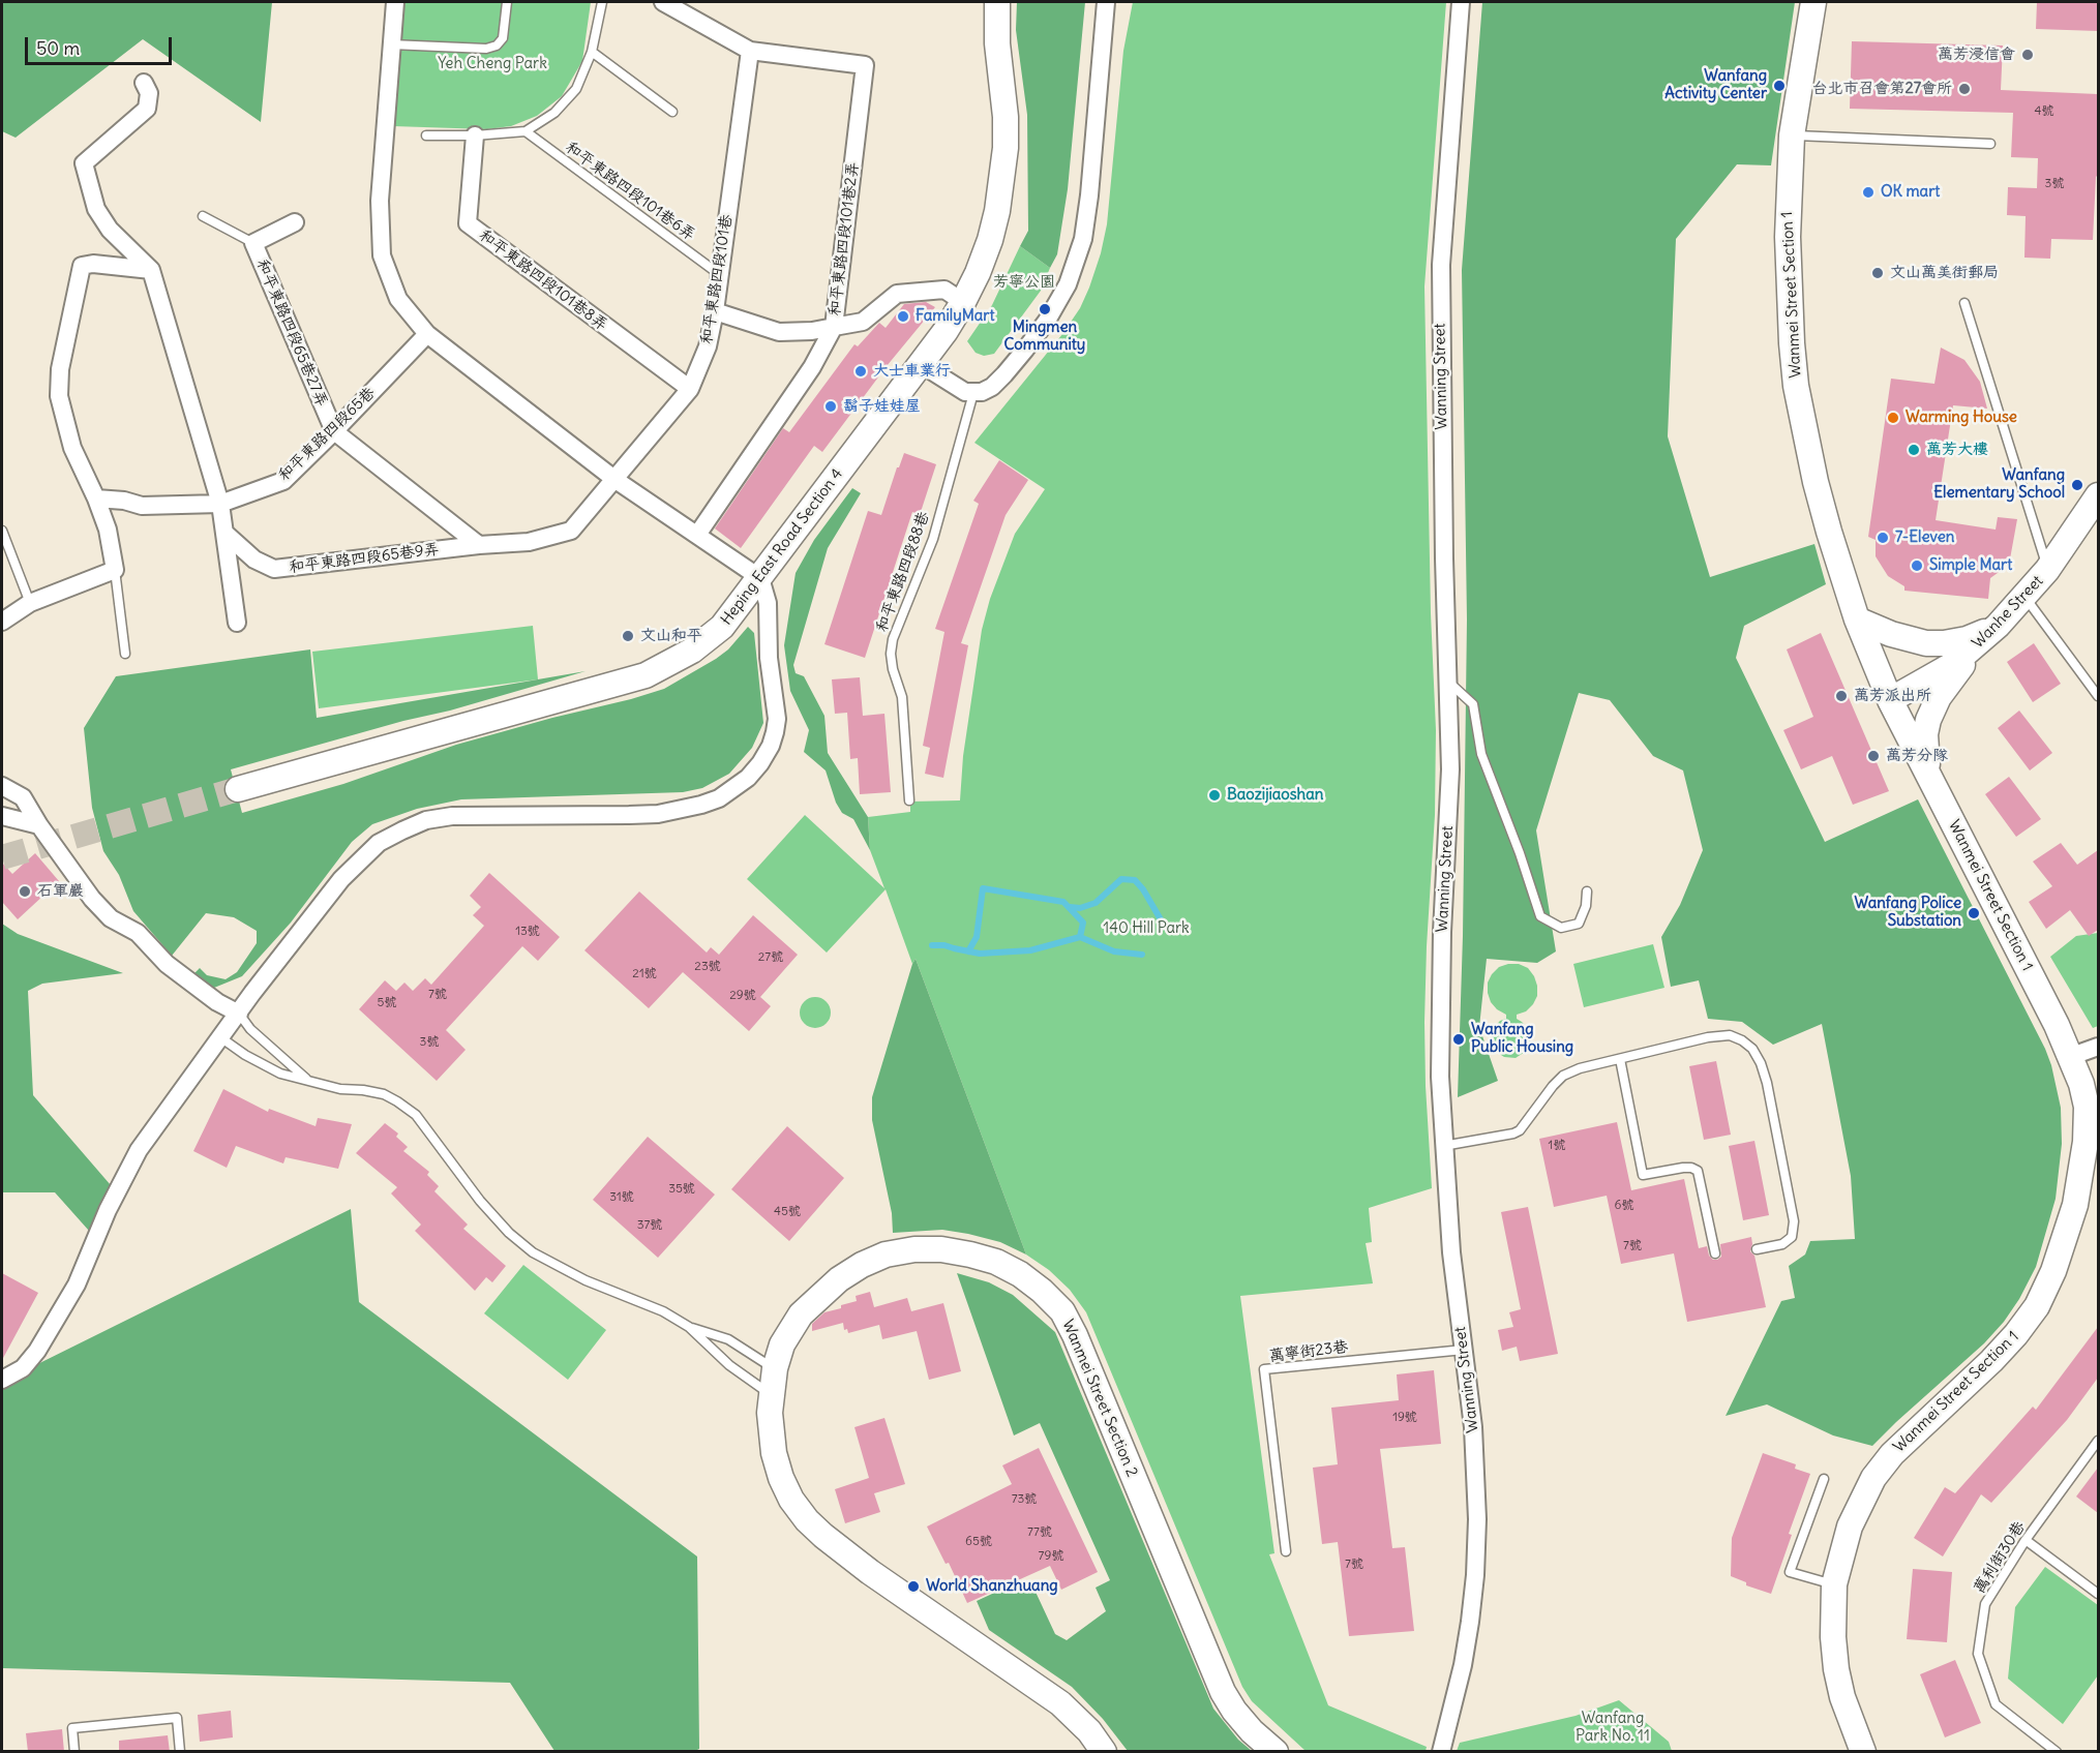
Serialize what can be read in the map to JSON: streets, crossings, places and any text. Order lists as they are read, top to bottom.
{
  "streets": {
    "street": [
      "和平東路四段101巷2弄",
      "和平東路四段101巷",
      "和平東路四段101巷8弄",
      "Wanmei Street Section 1",
      "和平東路四段65巷27弄",
      "Wanning Street",
      "和平東路四段65巷",
      "Heping East Road Section 4",
      "和平東路四段65巷9弄",
      "Wanhe Street",
      "Wanmei Street Section 2"
    ],
    "lane": [
      "和平東路四段101巷6弄",
      "和平東路四段88巷",
      "萬寧街23巷",
      "萬利街30巷"
    ]
  },
  "crossings": [
    ["和平東路四段101巷6弄", "和平東路四段101巷"],
    ["和平東路四段101巷2弄", "和平東路四段101巷"],
    ["和平東路四段101巷", "和平東路四段101巷8弄"],
    ["和平東路四段101巷", "和平東路四段65巷9弄"],
    ["Wanmei Street Section 1", "Wanhe Street"],
    ["和平東路四段65巷27弄", "和平東路四段65巷"],
    ["和平東路四段65巷27弄", "和平東路四段65巷9弄"],
    ["Wanning Street", "萬寧街23巷"],
    ["和平東路四段65巷", "和平東路四段65巷9弄"]
  ],
  "parks": [
    "Yeh Cheng Park",
    "芳寧公園",
    "140 Hill Park",
    "Wanfang Park No. 11"
  ],
  "places": [
    "萬芳浸信會",
    "Wanfang Activity Center",
    "台北市召會第27會所",
    "OK mart",
    "文山萬美街郵局",
    "Mingmen Community",
    "FamilyMart",
    "大士車業行",
    "鬍子娃娃屋",
    "Warming House",
    "萬芳大樓",
    "Wanfang Elementary School",
    "7-Eleven",
    "Simple Mart",
    "文山和平",
    "萬芳派出所",
    "萬芳分隊",
    "Baozijiaoshan",
    "石軍巖",
    "Wanfang Police Substation",
    "Wanfang Public Housing",
    "World Shanzhuang"
  ],
  "house_numbers": [
    "4號",
    "3號",
    "13號",
    "27號",
    "23號",
    "21號",
    "7號",
    "29號",
    "5號",
    "3號",
    "1號",
    "35號",
    "31號",
    "6號",
    "45號",
    "37號",
    "7號",
    "19號",
    "73號",
    "77號",
    "65號",
    "79號",
    "7號"
  ],
  "scale_bar": "50 m"
}
